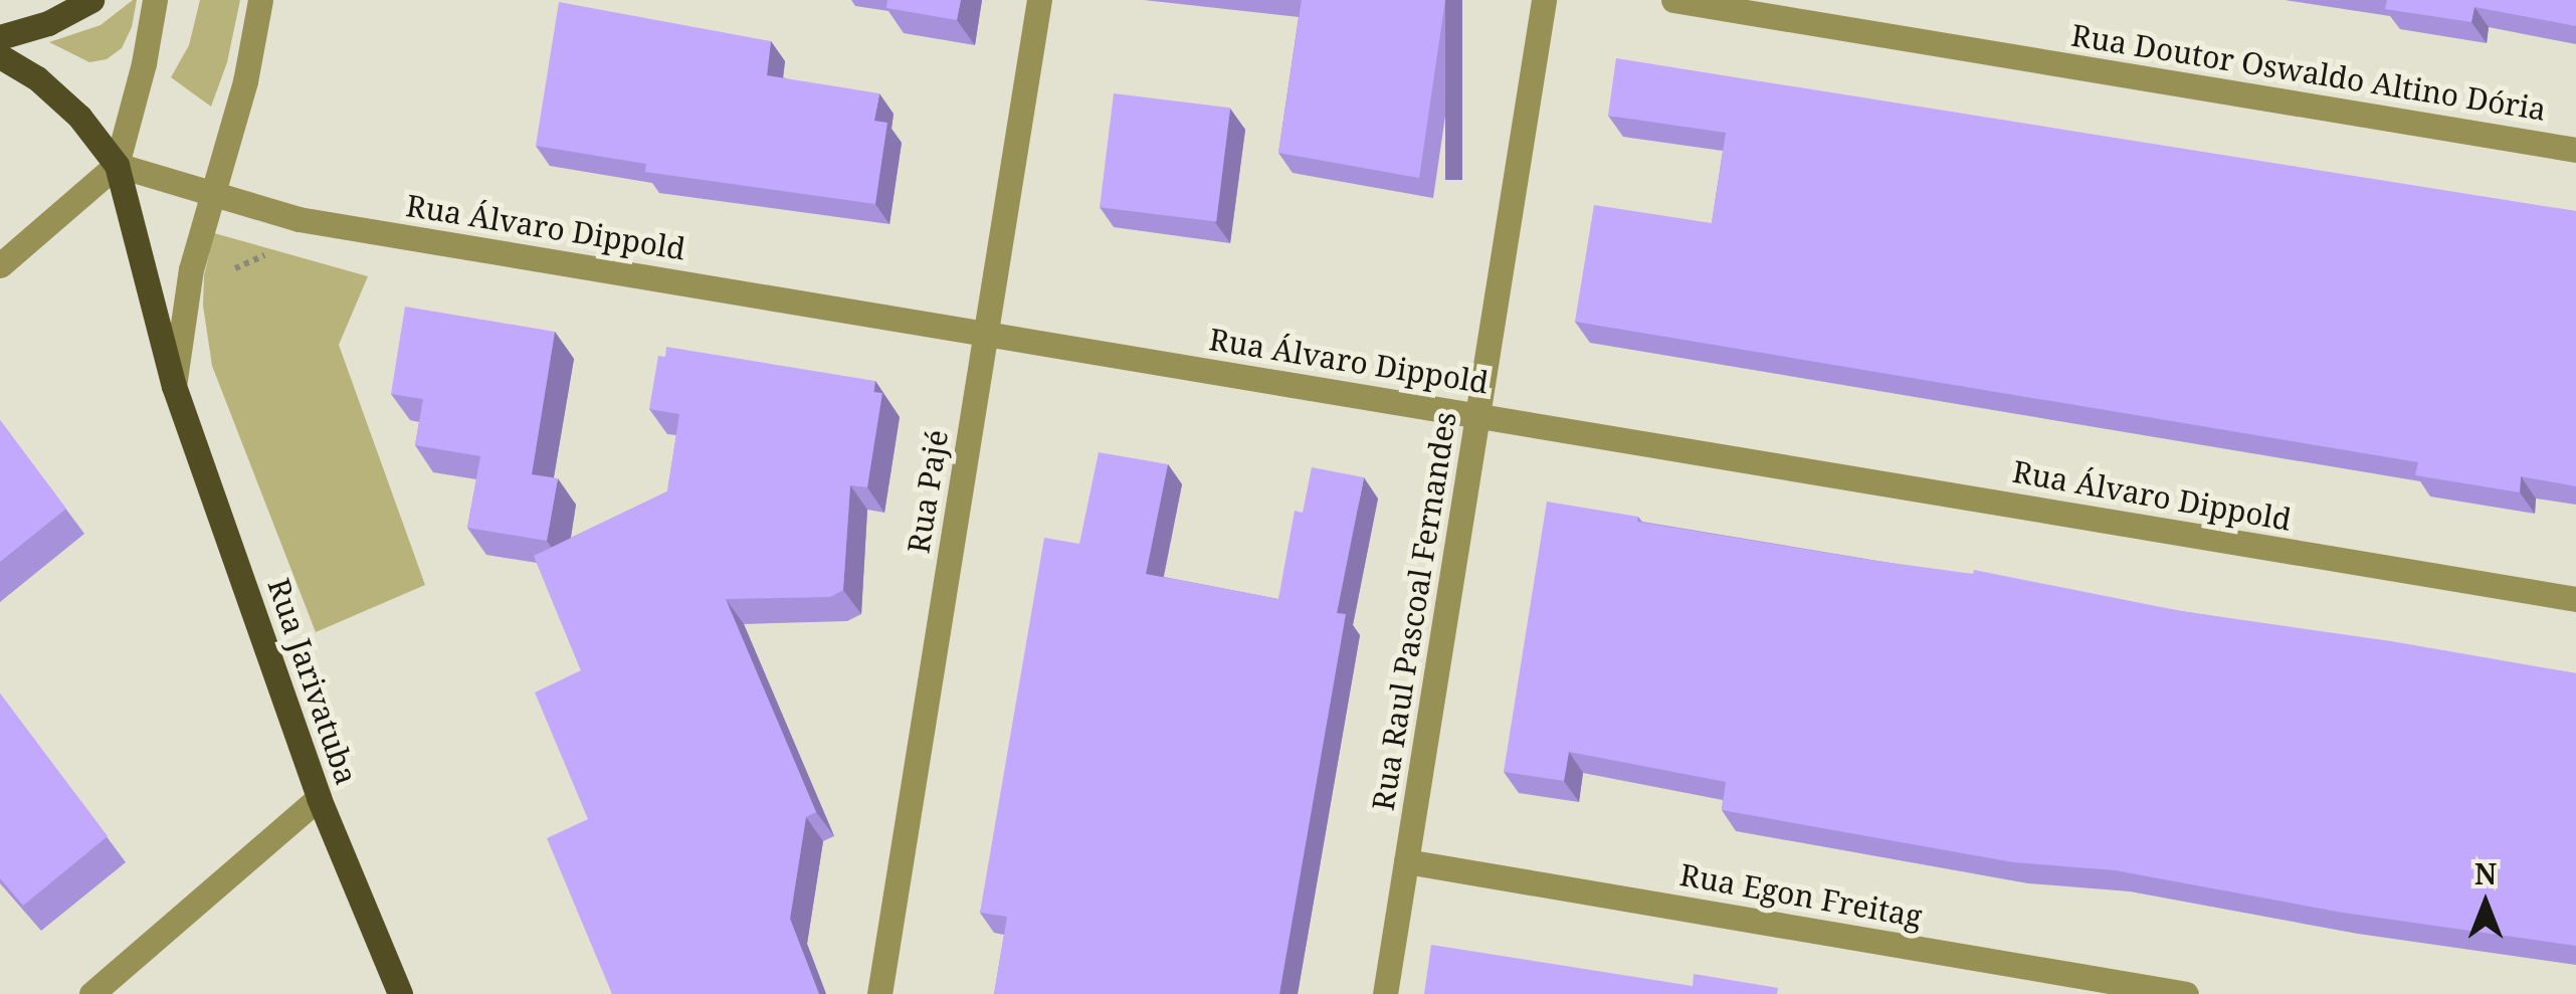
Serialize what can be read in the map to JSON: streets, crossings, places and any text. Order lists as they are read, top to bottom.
{
  "streets": {
    "main road": ["Rua Jarivatuba"],
    "street": [
      "Rua Doutor Oswaldo Altino Dória",
      "Rua Álvaro Dippold",
      "Rua Pajé",
      "Rua Raul Pascoal Fernandes",
      "Rua Egon Freitag"
    ]
  },
  "crossings": [
    ["Rua Álvaro Dippold", "Rua Pajé"],
    ["Rua Álvaro Dippold", "Rua Raul Pascoal Fernandes"],
    ["Rua Álvaro Dippold", "Rua Jarivatuba"],
    ["Rua Raul Pascoal Fernandes", "Rua Egon Freitag"]
  ],
  "north": "top"
}
